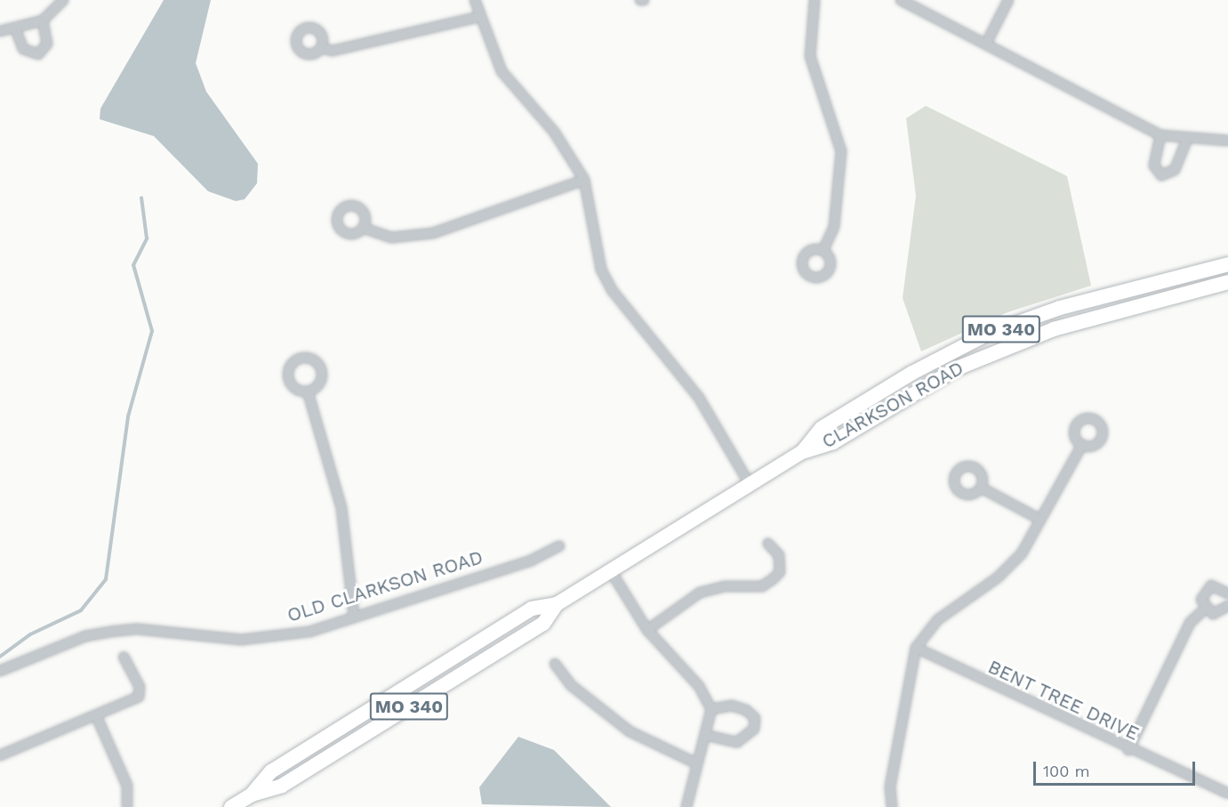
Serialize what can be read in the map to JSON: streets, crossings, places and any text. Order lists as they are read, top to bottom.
{
  "streets": {
    "main road": ["MO 340", "CLARKSON ROAD"],
    "street": ["OLD CLARKSON ROAD", "BENT TREE DRIVE"]
  },
  "scale_bar": "100 m"
}
